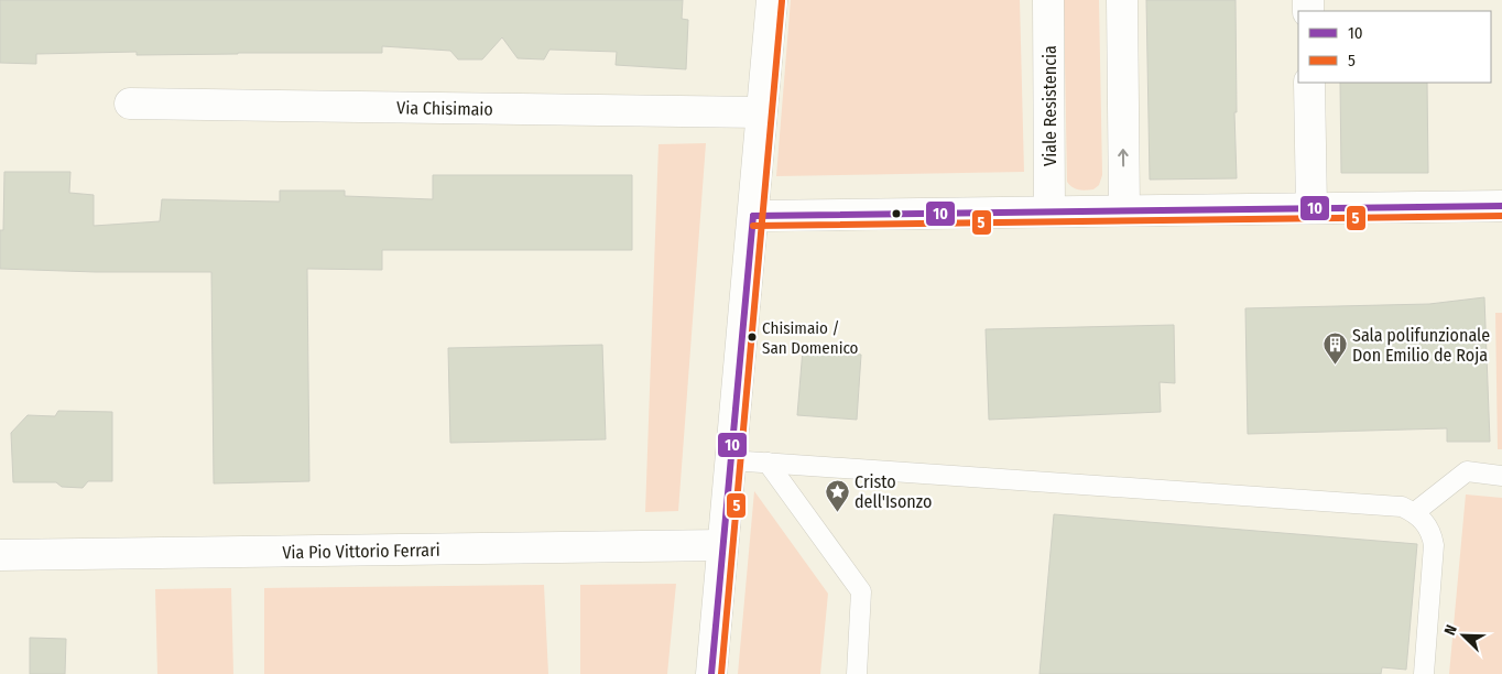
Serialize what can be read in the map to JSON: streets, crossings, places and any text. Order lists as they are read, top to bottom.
{
  "streets": {
    "street": ["Viale Resistencia", "Via Chisimaio", "Via Pio Vittorio Ferrari"]
  },
  "places": {
    "other": ["Chisimaio / San Domenico"],
    "building": ["Sala polifunzionale Don Emilio de Roja"],
    "place": ["Cristo dell'Isonzo"]
  },
  "lines": ["transit line 5", "transit line 10"],
  "legend": ["10", "5"],
  "north": "top left"
}
